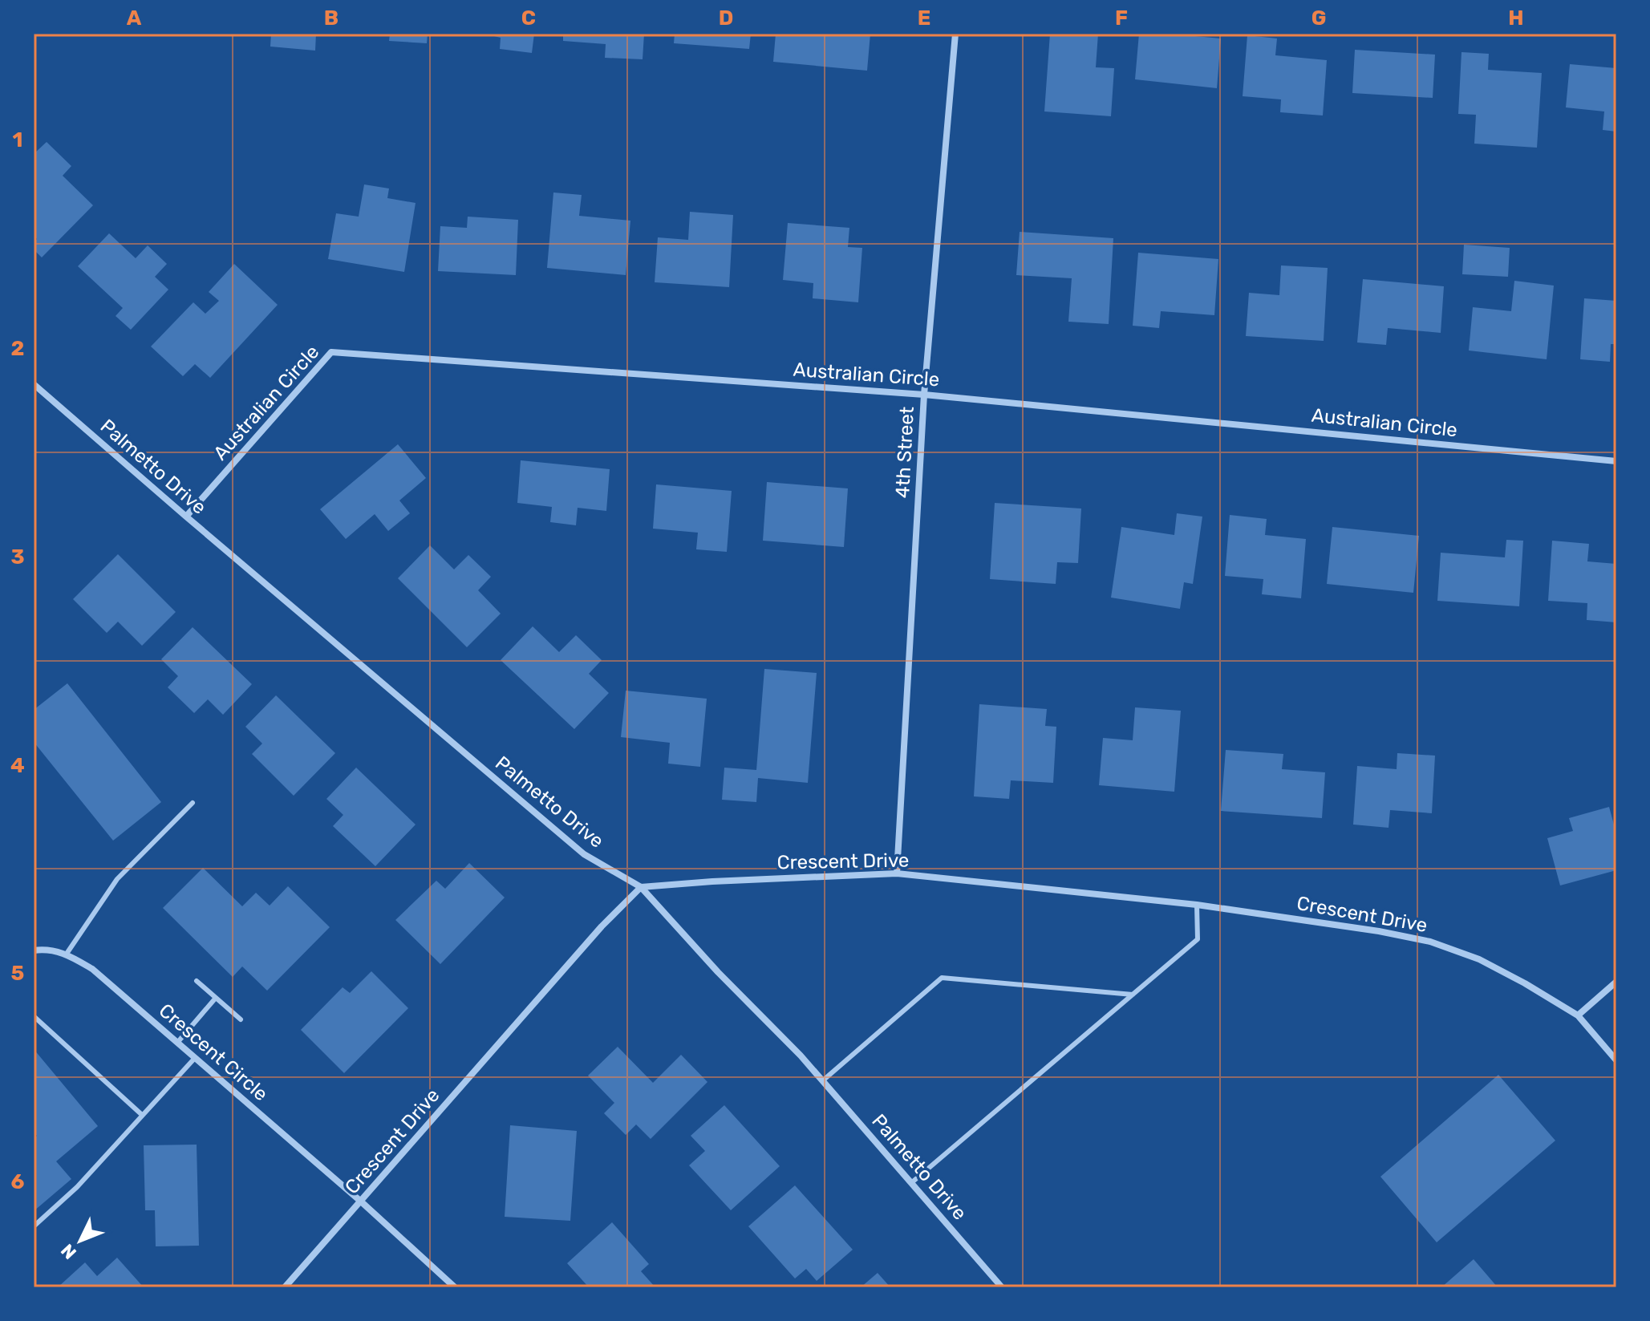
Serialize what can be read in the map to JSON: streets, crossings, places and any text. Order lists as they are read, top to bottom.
{
  "streets": {
    "street": [
      "Australian Circle",
      "4th Street",
      "Palmetto Drive",
      "Crescent Drive",
      "Crescent Circle"
    ]
  },
  "crossings": [
    ["Australian Circle", "4th Street"],
    ["Australian Circle", "Palmetto Drive"],
    ["4th Street", "Crescent Drive"],
    ["Palmetto Drive", "Crescent Drive"],
    ["Crescent Drive", "Crescent Circle"]
  ],
  "north": "bottom left",
  "grid": {
    "columns": [
      "A",
      "B",
      "C",
      "D",
      "E",
      "F",
      "G",
      "H"
    ],
    "rows": [
      "1",
      "2",
      "3",
      "4",
      "5",
      "6"
    ]
  }
}
